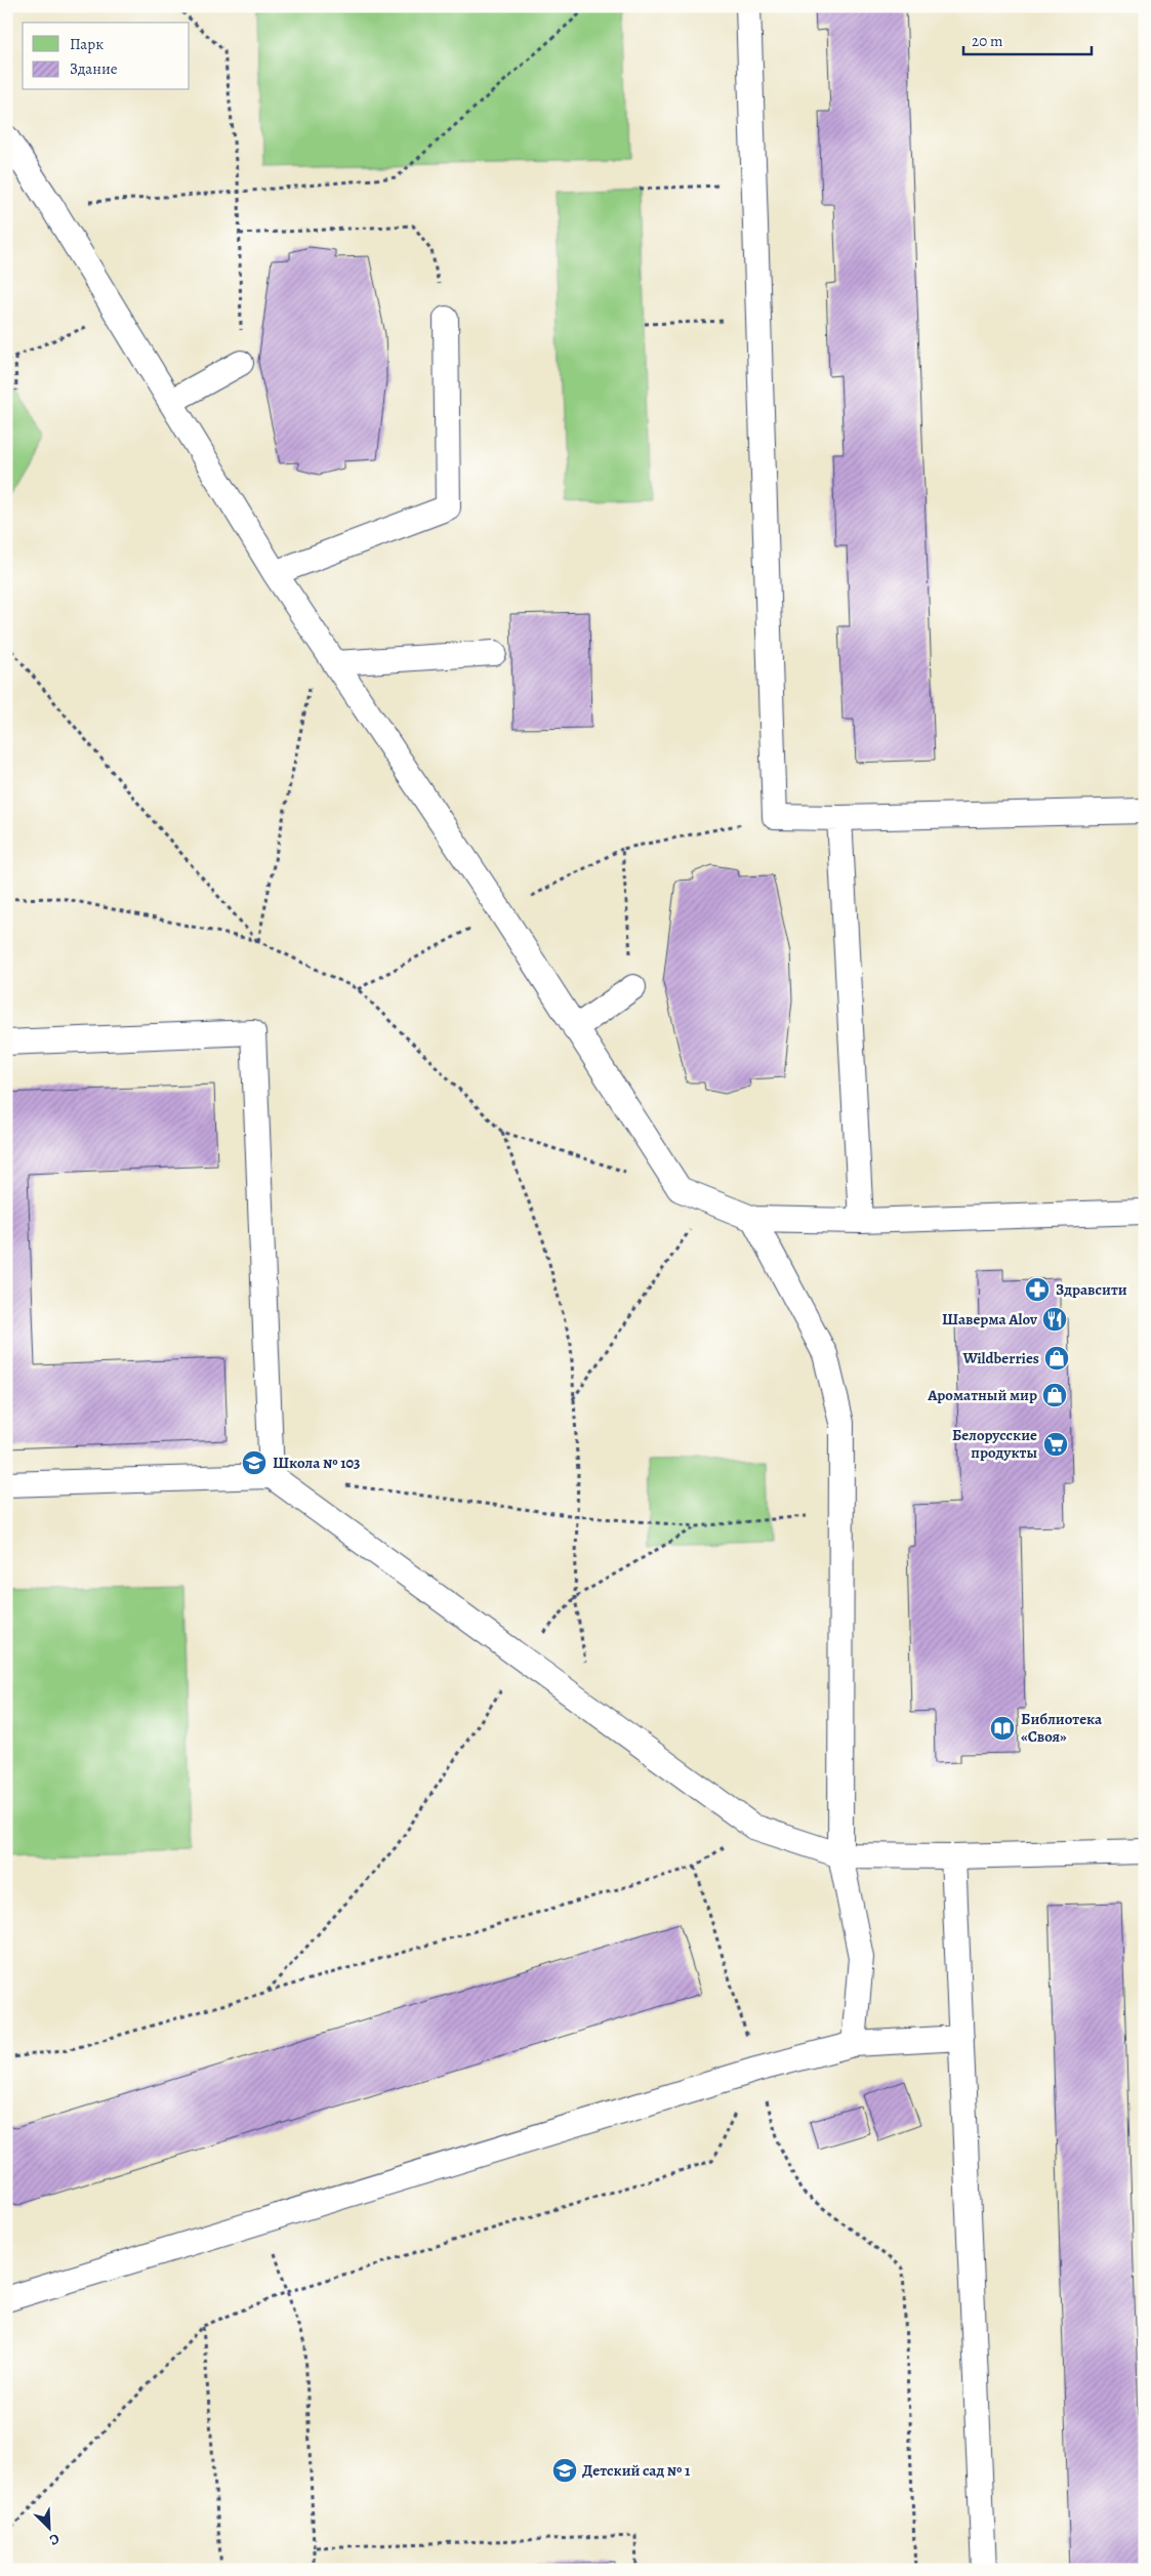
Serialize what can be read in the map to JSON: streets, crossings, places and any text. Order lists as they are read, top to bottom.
{
  "places": {
    "pharmacy": ["Здравсити"],
    "restaurant": ["Шаверма Alov"],
    "shop": ["Wildberries", "Ароматный мир"],
    "supermarket": ["Белорусские продукты"],
    "school or university": ["Школа № 103", "Детский сад № 1"],
    "library": ["Библиотека «Своя»"]
  },
  "legend": ["Парк", "Здание"],
  "scale_bar": "20 m",
  "north": "bottom right"
}
